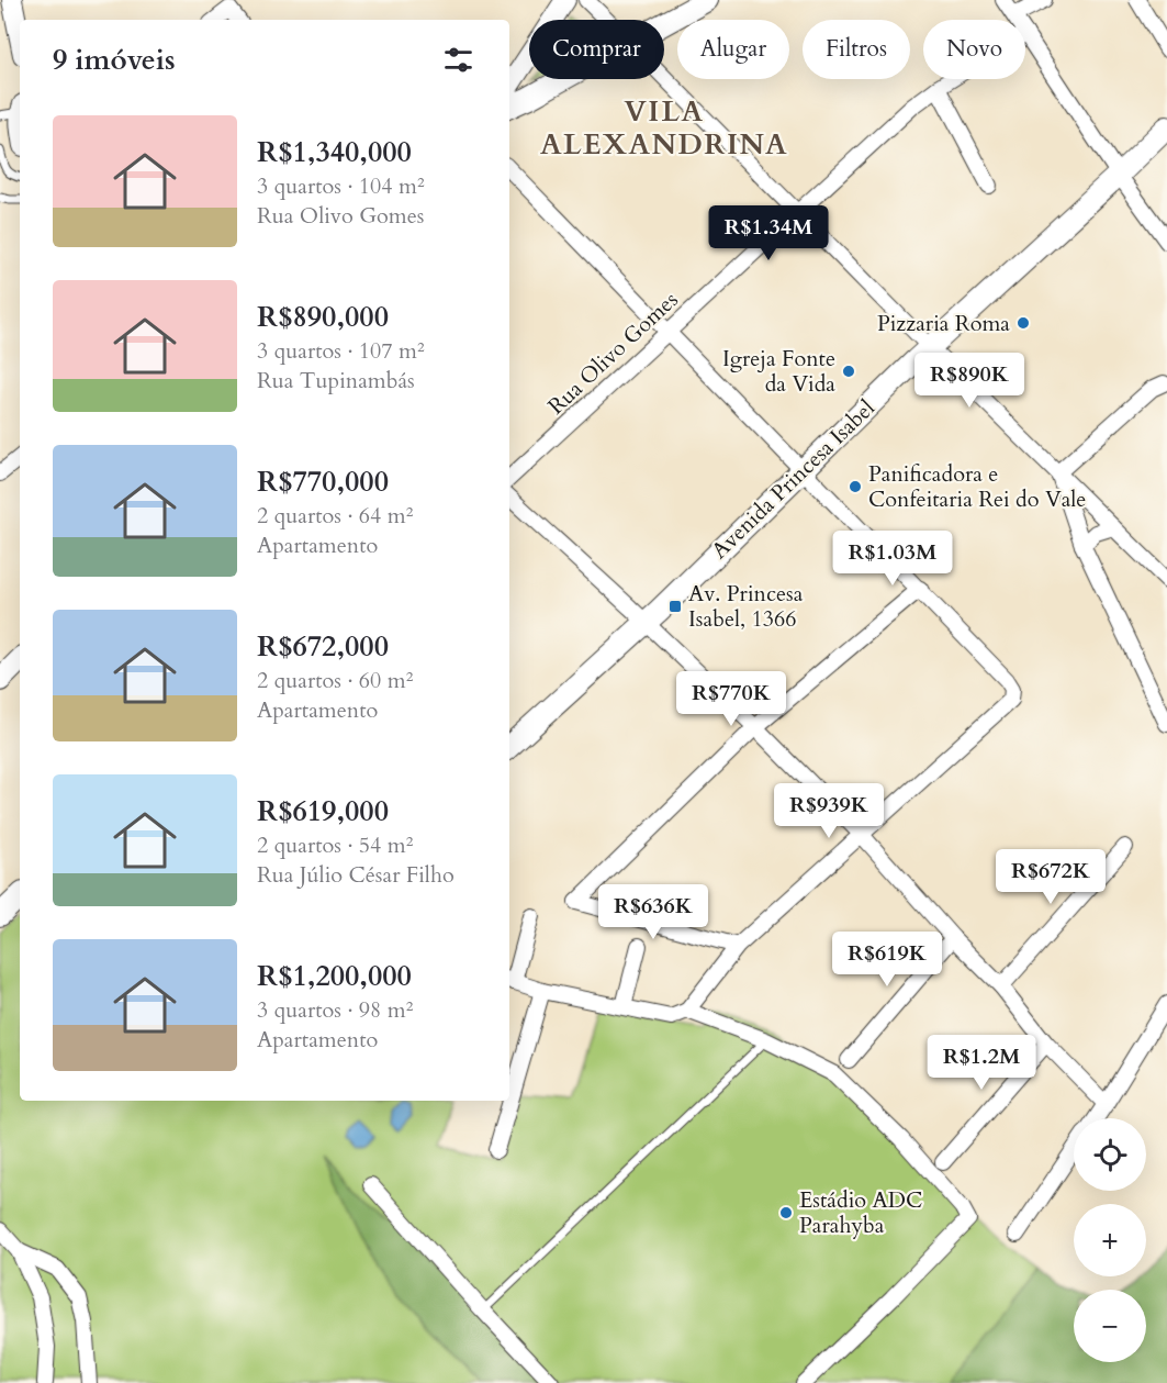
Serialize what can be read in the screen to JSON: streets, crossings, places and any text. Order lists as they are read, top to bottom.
{
  "streets": {
    "main road": ["Avenida Princesa Isabel"],
    "street": ["Rua Olivo Gomes"]
  },
  "districts": ["VILA ALEXANDRINA"],
  "places": {
    "other": [
      "Pizzaria Roma",
      "Igreja Fonte da Vida",
      "Panificadora e Confeitaria Rei do Vale",
      "Estádio ADC Parahyba"
    ],
    "transit": ["Av. Princesa Isabel, 1366"]
  },
  "page": {
    "chip": [
      "Comprar",
      "Alugar",
      "Filtros",
      "Novo"
    ],
    "heading": "9 imóveis",
    "list": [
      {
        "name": "R$1,340,000",
        "note": "3 quartos · 104 m² · Rua Olivo Gomes"
      },
      {
        "name": "R$890,000",
        "note": "3 quartos · 107 m² · Rua Tupinambás"
      },
      {
        "name": "R$770,000",
        "note": "2 quartos · 64 m² · Apartamento"
      },
      {
        "name": "R$672,000",
        "note": "2 quartos · 60 m² · Apartamento"
      },
      {
        "name": "R$619,000",
        "note": "2 quartos · 54 m² · Rua Júlio César Filho"
      },
      {
        "name": "R$1,200,000",
        "note": "3 quartos · 98 m² · Apartamento"
      }
    ],
    "price": [
      "R$1.34M",
      "R$890K",
      "R$1.03M",
      "R$770K",
      "R$939K",
      "R$672K",
      "R$636K",
      "R$619K",
      "R$1.2M"
    ],
    "map_buttons": ["+", "−"]
  }
}
